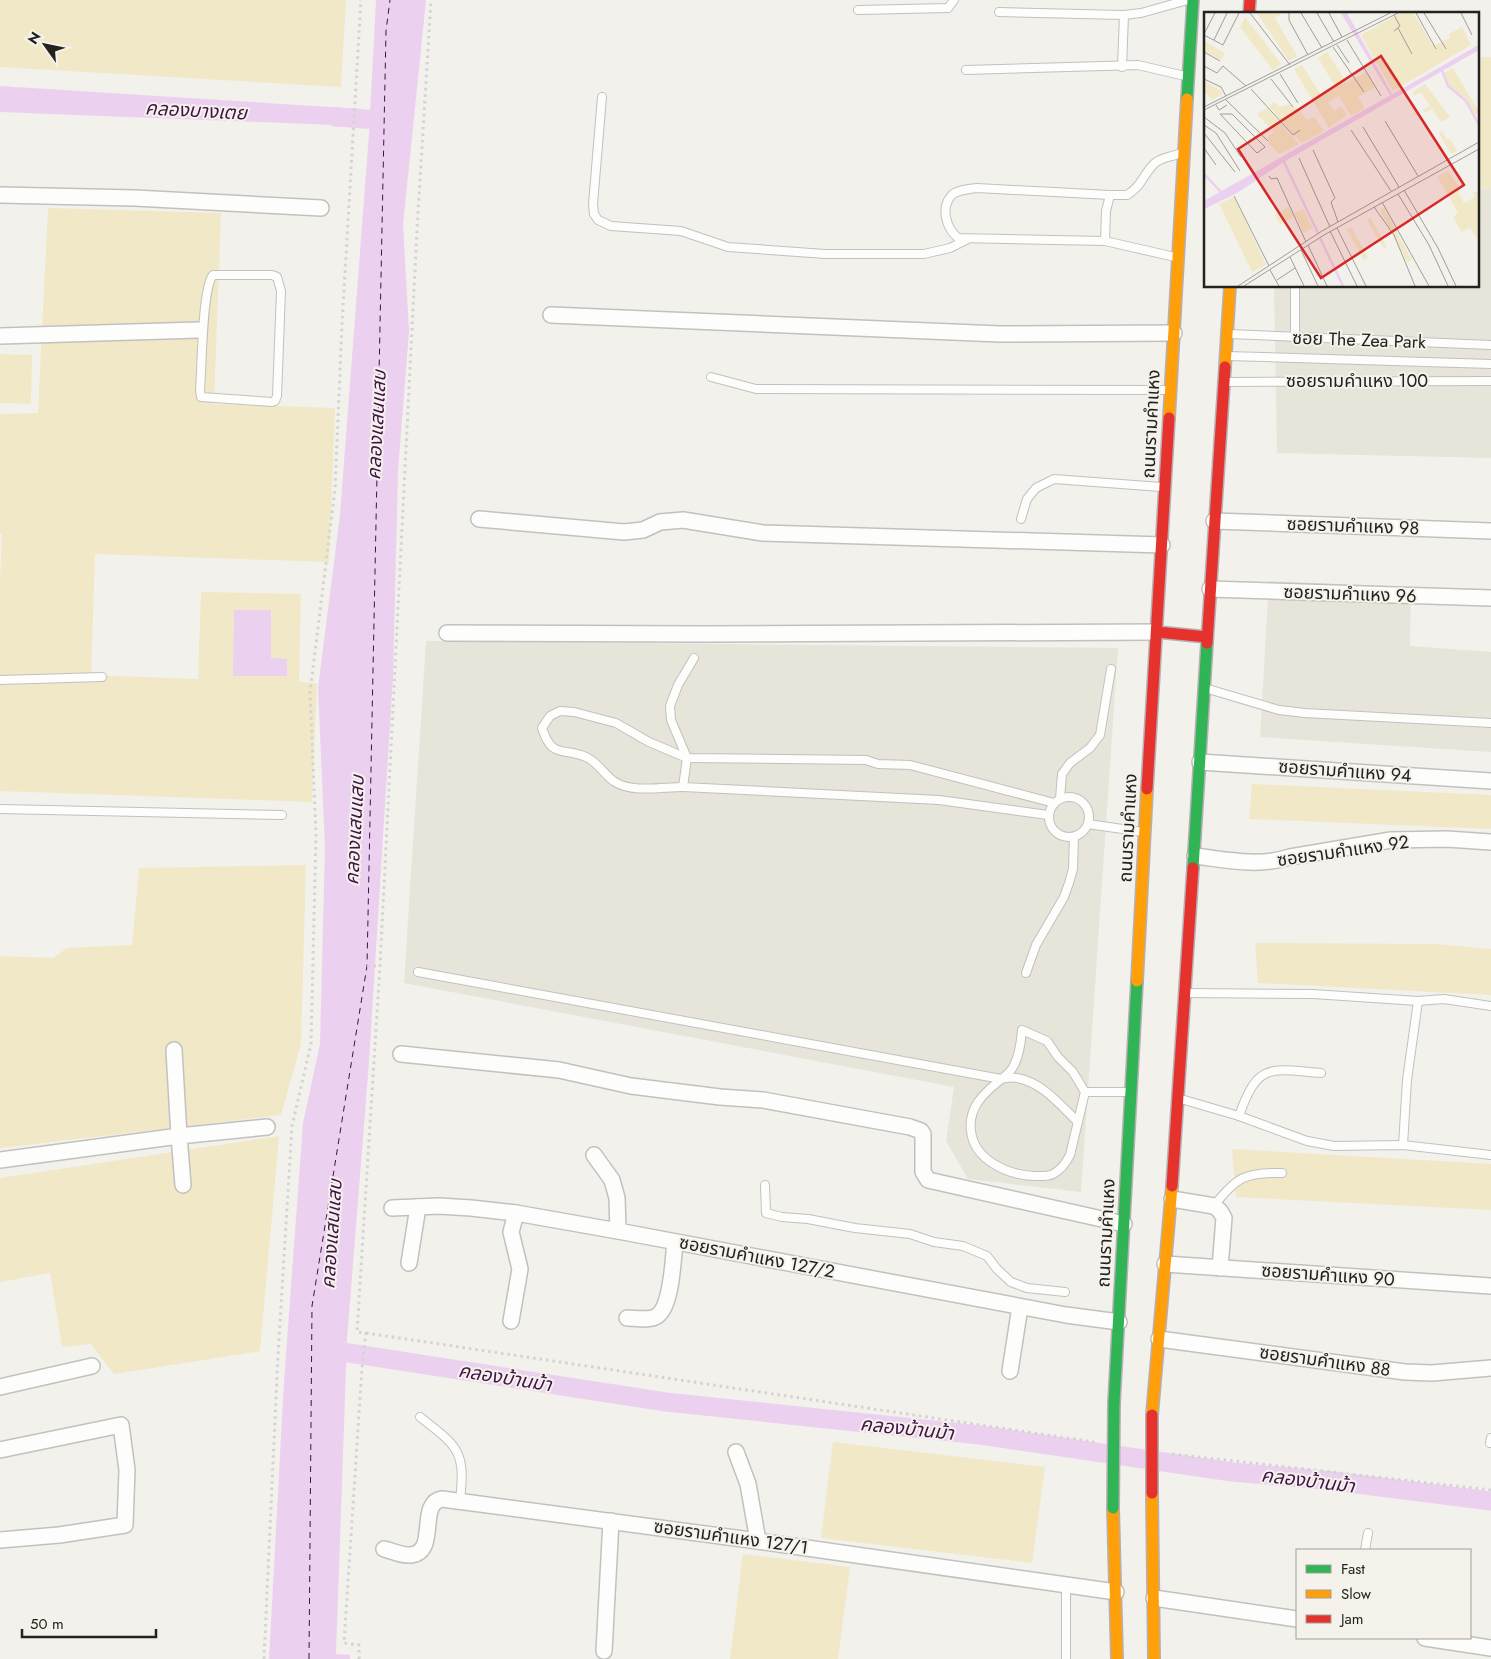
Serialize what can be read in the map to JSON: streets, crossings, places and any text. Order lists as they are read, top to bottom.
{
  "streets": {
    "main road": ["ถนนรามคำแหง"],
    "street": [
      "ซอยรามคําแหง 98",
      "ซอยรามคําแหง 96",
      "ซอยรามคําแหง 94",
      "ซอยรามคําแหง 92",
      "ซอยรามคำแหง 127/2",
      "ซอยรามคำแหง 90",
      "ซอยรามคำแหง 88",
      "ซอยรามคำแหง 127/1"
    ],
    "lane": ["ซอย The Zea Park", "ซอยรามคำแหง 100"]
  },
  "crossings": [
    ["ถนนรามคำแหง", "ซอยรามคำแหง 127/2"],
    ["ถนนรามคำแหง", "ซอยรามคำแหง 127/1"]
  ],
  "water": ["คลองบางเตย", "คลองแสนแสบ", "คลองบ้านม้า"],
  "legend": ["Fast", "Slow", "Jam"],
  "scale_bar": "50 m",
  "north": "top left"
}
